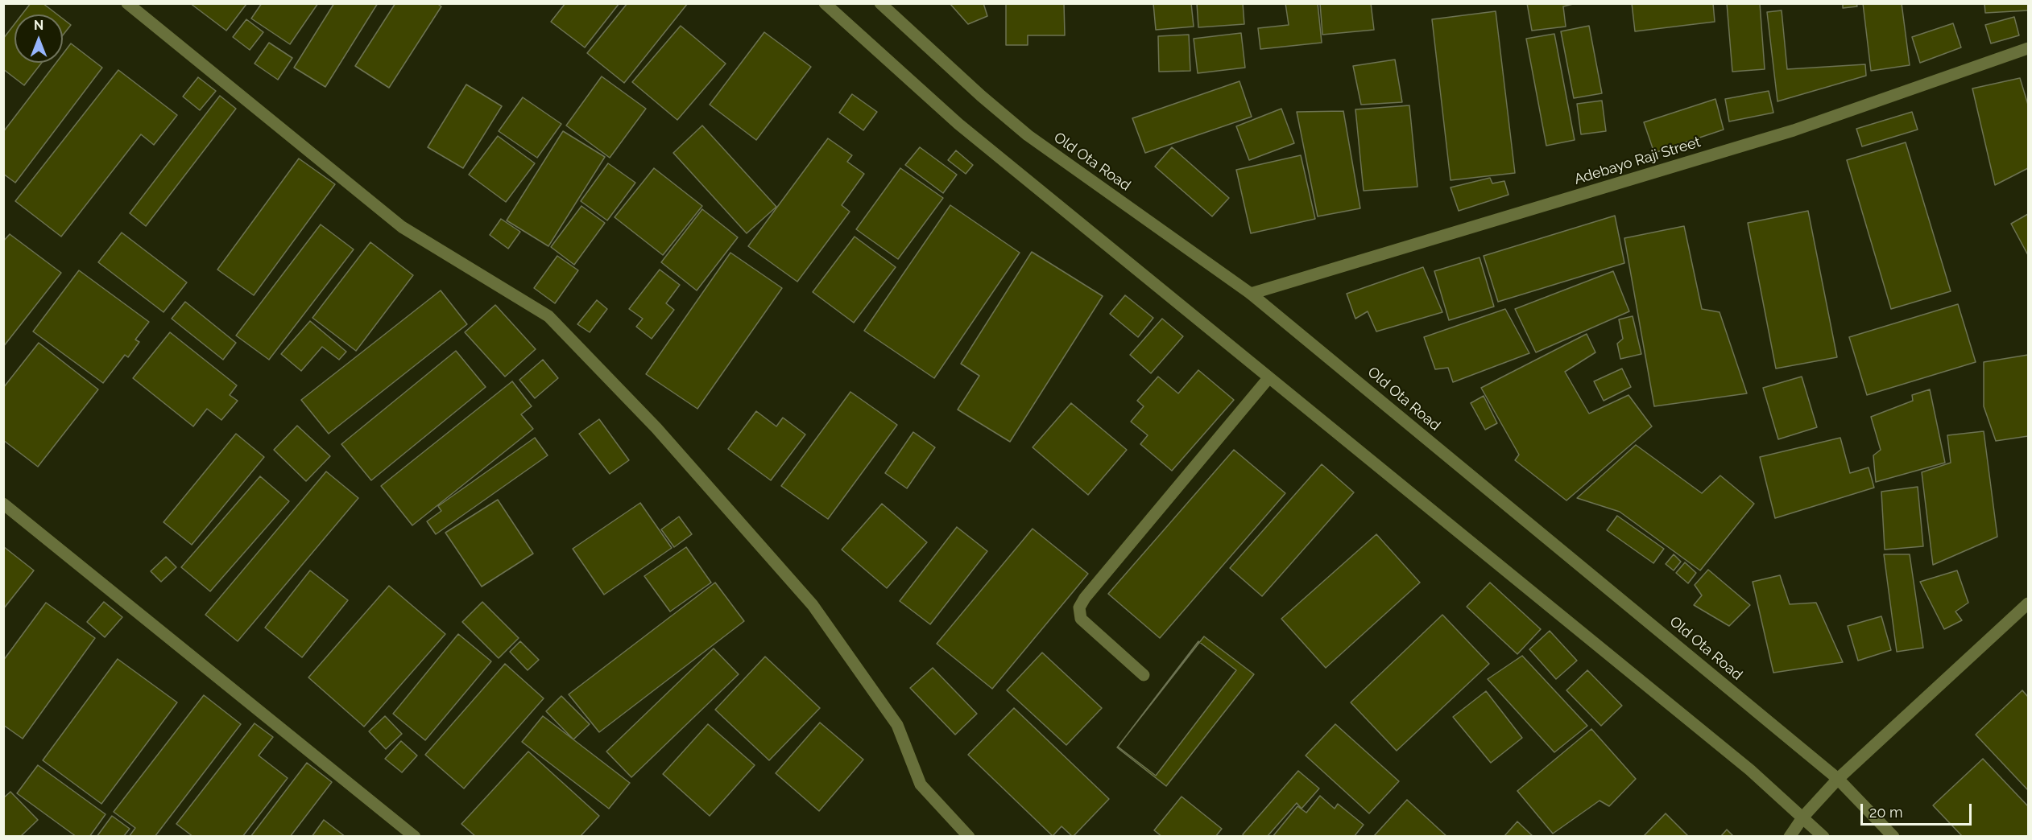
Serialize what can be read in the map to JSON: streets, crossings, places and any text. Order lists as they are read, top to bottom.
{
  "streets": {
    "street": ["Adebayo Raji Street", "Old Ota Road"]
  },
  "crossings": [
    ["Adebayo Raji Street", "Old Ota Road"]
  ],
  "scale_bar": "20 m",
  "north": "top"
}
